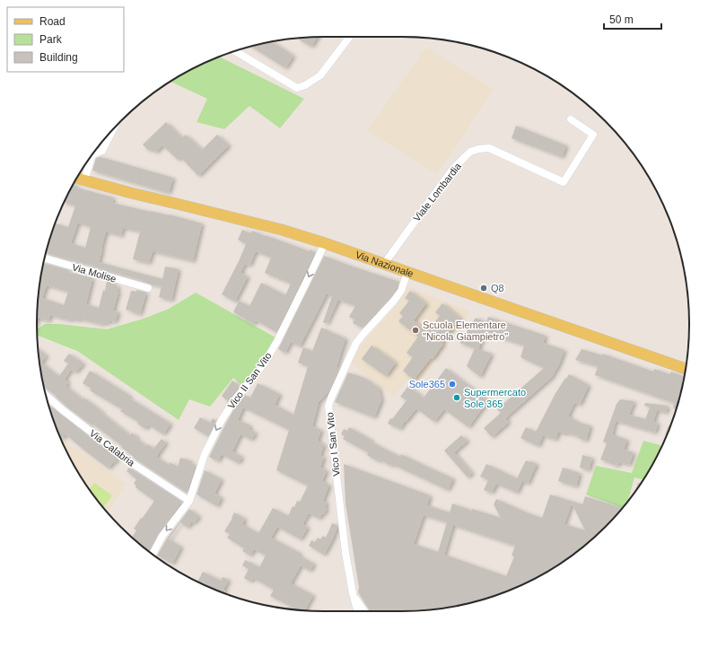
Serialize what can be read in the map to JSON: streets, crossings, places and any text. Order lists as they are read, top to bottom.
{
  "streets": {
    "main road": ["Via Nazionale"],
    "street": [
      "Viale Lombardia",
      "Via Molise",
      "Vico II San Vito",
      "Vico I San Vito",
      "Via Calabria"
    ]
  },
  "crossings": [
    ["Viale Lombardia", "Via Nazionale"],
    ["Via Nazionale", "Vico II San Vito"],
    ["Via Nazionale", "Vico I San Vito"],
    ["Vico II San Vito", "Via Calabria"]
  ],
  "one_way": ["Vico II San Vito"],
  "places": [
    "Q8",
    "Scuola Elementare \"Nicola Giampietro\"",
    "Sole365",
    "Supermercato Sole 365"
  ],
  "legend": ["Road", "Park", "Building"],
  "scale_bar": "50 m"
}
